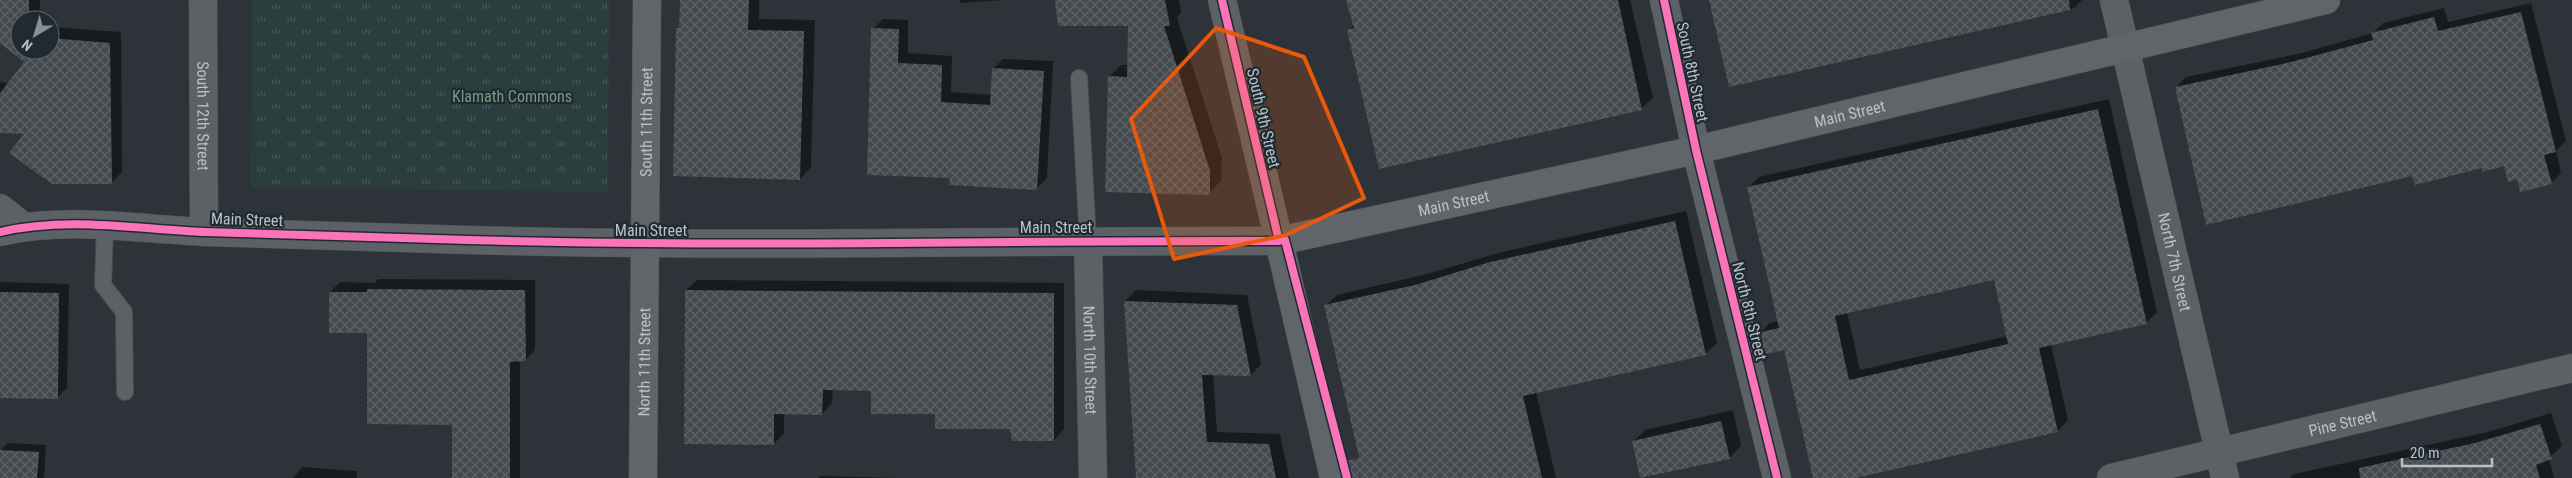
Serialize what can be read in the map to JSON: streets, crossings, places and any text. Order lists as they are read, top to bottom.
{
  "streets": {
    "main road": ["Main Street", "South 11th Street", "North 11th Street"],
    "street": [
      "South 8th Street",
      "South 12th Street",
      "South 9th Street",
      "North 7th Street",
      "North 8th Street",
      "North 10th Street",
      "Pine Street"
    ]
  },
  "crossings": [
    ["South 8th Street", "Main Street"],
    ["South 8th Street", "North 8th Street"],
    ["Main Street", "South 12th Street"],
    ["Main Street", "South 9th Street"],
    ["Main Street", "South 11th Street"],
    ["Main Street", "North 7th Street"],
    ["Main Street", "North 8th Street"],
    ["Main Street", "North 10th Street"],
    ["Main Street", "North 11th Street"],
    ["South 11th Street", "North 11th Street"],
    ["North 7th Street", "Pine Street"]
  ],
  "parks": ["Klamath Commons"],
  "scale_bar": "20 m",
  "north": "bottom left"
}
